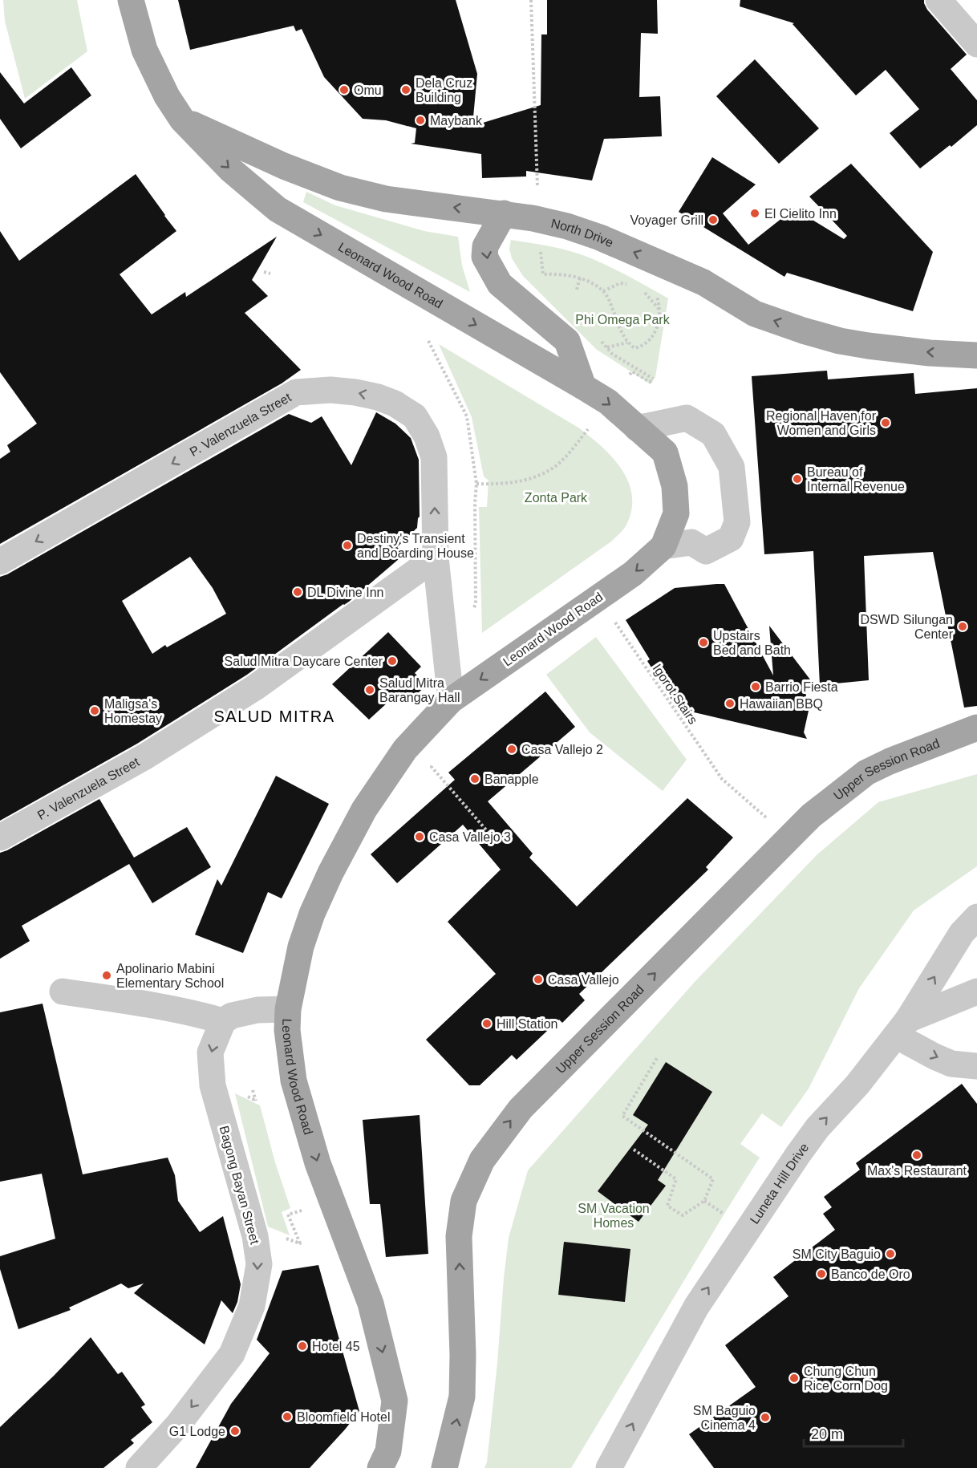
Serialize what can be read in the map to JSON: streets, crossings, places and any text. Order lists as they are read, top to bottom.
{
  "streets": {
    "main road": ["North Drive", "Leonard Wood Road", "Upper Session Road"],
    "street": ["P. Valenzuela Street", "Luneta Hill Drive", "Bagong Bayan Street"],
    "path": ["Igorot Stairs"]
  },
  "crossings": [
    ["North Drive", "Leonard Wood Road"],
    ["Leonard Wood Road", "P. Valenzuela Street"]
  ],
  "one_way": [
    "North Drive",
    "Upper Session Road",
    "Luneta Hill Drive",
    "Bagong Bayan Street"
  ],
  "districts": ["SALUD MITRA"],
  "parks": ["Phi Omega Park", "Zonta Park", "SM Vacation Homes"],
  "places": [
    "Omu",
    "Dela Cruz Building",
    "Maybank",
    "El Cielito Inn",
    "Voyager Grill",
    "Regional Haven for Women and Girls",
    "Bureau of Internal Revenue",
    "Destiny's Transient and Boarding House",
    "DL Divine Inn",
    "DSWD Silungan Center",
    "Upstairs Bed and Bath",
    "Salud Mitra Daycare Center",
    "Barrio Fiesta",
    "Salud Mitra Barangay Hall",
    "Hawaiian BBQ",
    "Maligsa's Homestay",
    "Casa Vallejo 2",
    "Banapple",
    "Casa Vallejo 3",
    "Apolinario Mabini Elementary School",
    "Casa Vallejo",
    "Hill Station",
    "Max's Restaurant",
    "SM City Baguio",
    "Banco de Oro",
    "Hotel 45",
    "Chung Chun Rice Corn Dog",
    "Bloomfield Hotel",
    "SM Baguio Cinema 4",
    "G1 Lodge"
  ],
  "scale_bar": "20 m"
}
